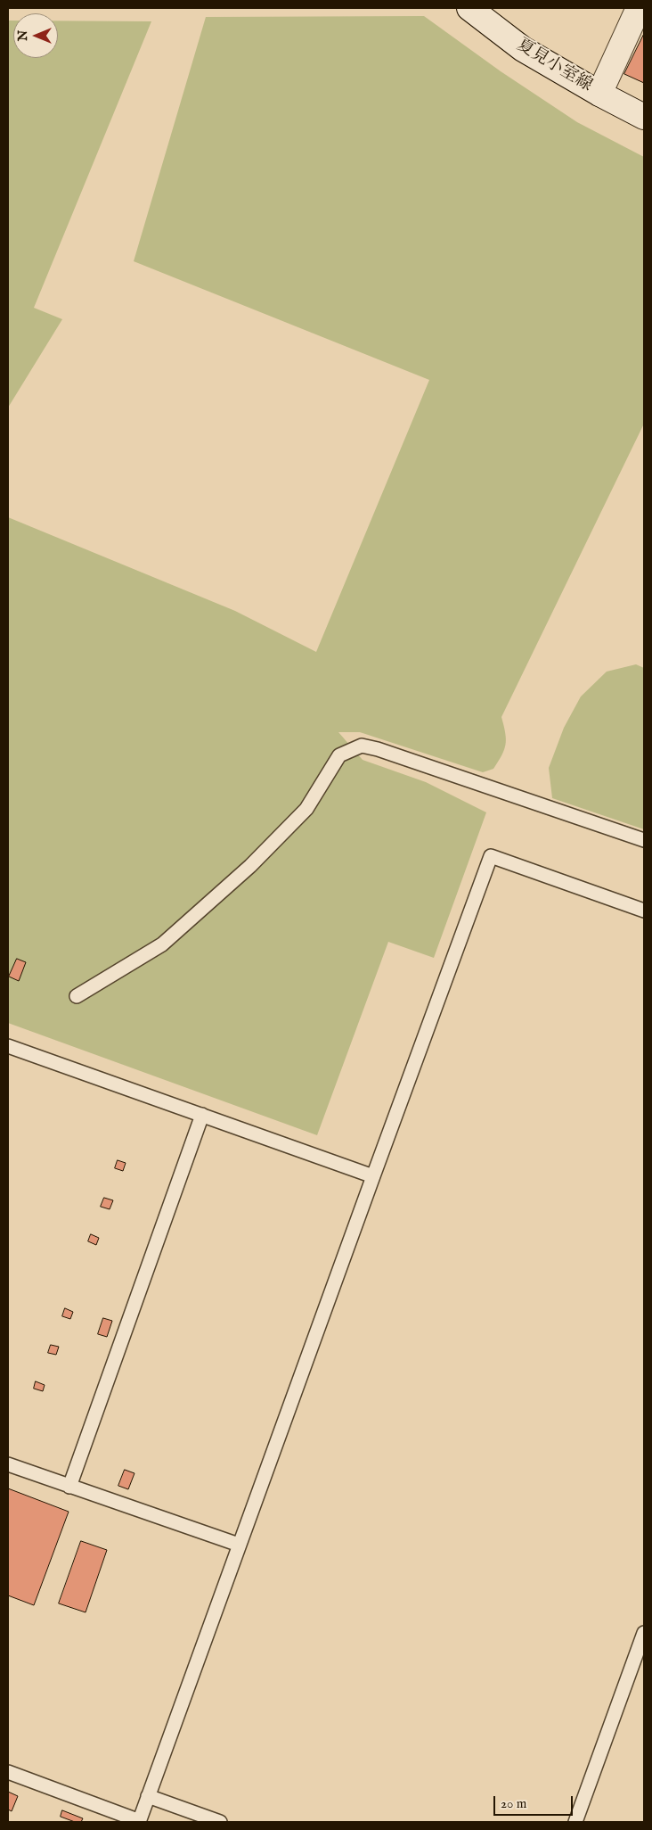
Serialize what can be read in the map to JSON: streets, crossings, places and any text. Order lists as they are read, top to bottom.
{
  "streets": {
    "main road": ["夏見小室線"]
  },
  "scale_bar": "20 m",
  "north": "left"
}
